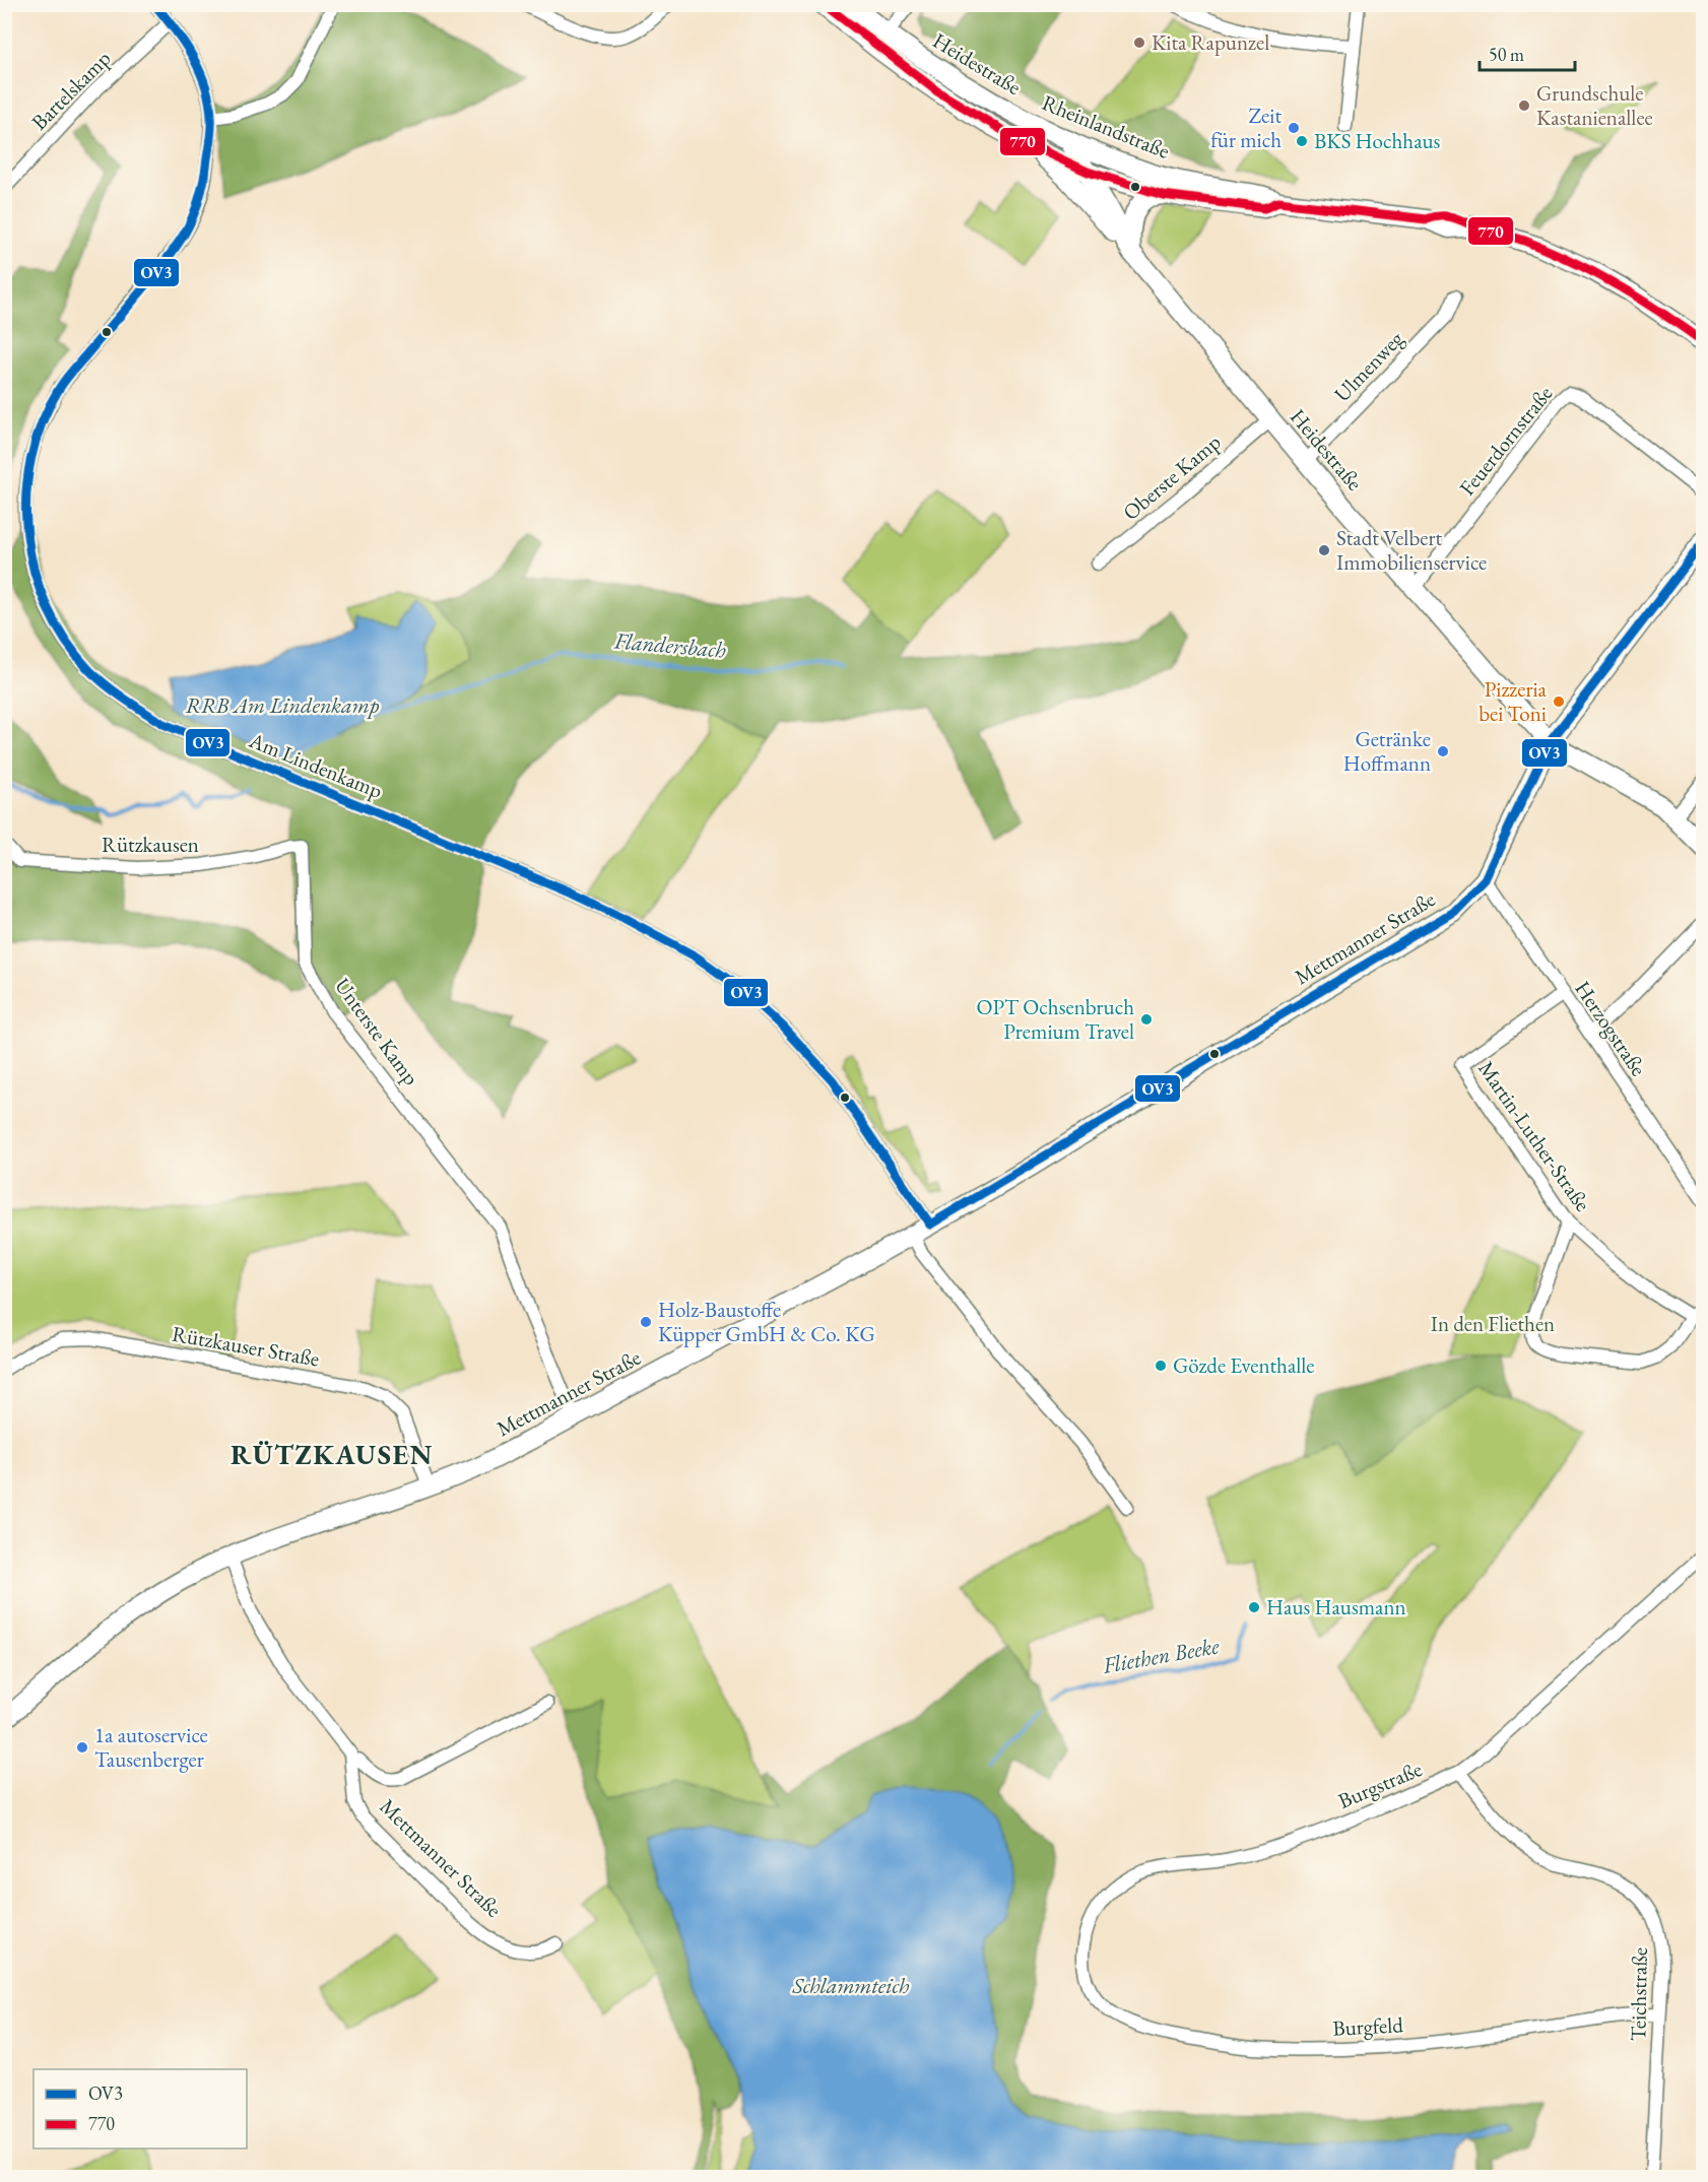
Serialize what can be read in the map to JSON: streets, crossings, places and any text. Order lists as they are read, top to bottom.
{
  "streets": {
    "street": [
      "Heidestraße",
      "Bartelskamp",
      "Rheinlandstraße",
      "Ulmenweg",
      "Feuerdornstraße",
      "Oberste Kamp",
      "Am Lindenkamp",
      "Rützkausen",
      "Mettmanner Straße",
      "Herzogstraße",
      "Unterste Kamp",
      "Martin-Luther-Straße",
      "Rützkauser Straße",
      "Burgstraße",
      "Teichstraße",
      "Burgfeld"
    ]
  },
  "crossings": [
    ["Heidestraße", "Rheinlandstraße"],
    ["Heidestraße", "Ulmenweg"],
    ["Heidestraße", "Feuerdornstraße"],
    ["Heidestraße", "Oberste Kamp"],
    ["Heidestraße", "Mettmanner Straße"],
    ["Bartelskamp", "Am Lindenkamp"],
    ["Am Lindenkamp", "Mettmanner Straße"],
    ["Rützkausen", "Unterste Kamp"],
    ["Mettmanner Straße", "Herzogstraße"],
    ["Mettmanner Straße", "Unterste Kamp"],
    ["Mettmanner Straße", "Rützkauser Straße"],
    ["Herzogstraße", "Martin-Luther-Straße"],
    ["Burgstraße", "Teichstraße"],
    ["Burgstraße", "Burgfeld"],
    ["Teichstraße", "Burgfeld"]
  ],
  "districts": ["RÜTZKAUSEN"],
  "water": [
    "Flandersbach",
    "RRB Am Lindenkamp",
    "Fliethen Beeke",
    "Schlammteich"
  ],
  "parks": ["In den Fliethen"],
  "places": [
    "Kita Rapunzel",
    "Grundschule Kastanienallee",
    "Zeit für mich",
    "BKS Hochhaus",
    "Stadt Velbert Immobilienservice",
    "Pizzeria bei Toni",
    "Getränke Hoffmann",
    "OPT Ochsenbruch Premium Travel",
    "Holz-Baustoffe Küpper GmbH & Co. KG",
    "Gözde Eventhalle",
    "Haus Hausmann",
    "1a autoservice Tausenberger"
  ],
  "lines": ["transit line OV3", "transit line 770"],
  "legend": ["OV3", "770"],
  "scale_bar": "50 m"
}
